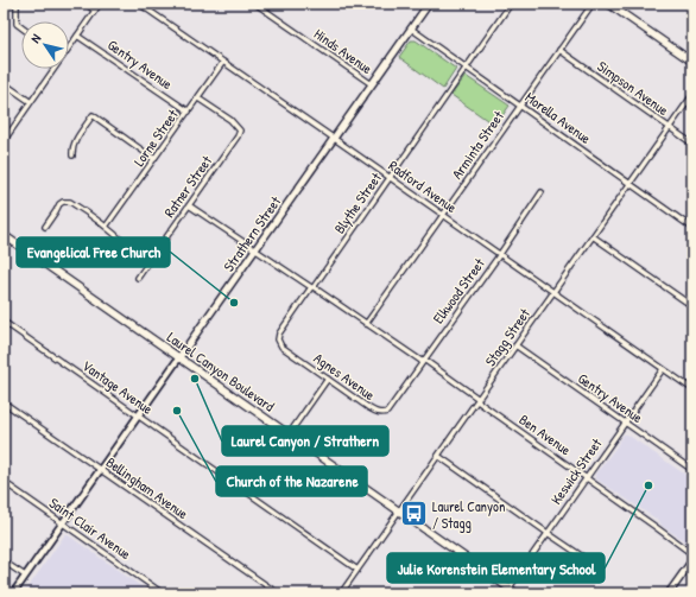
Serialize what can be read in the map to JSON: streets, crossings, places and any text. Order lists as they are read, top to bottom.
{
  "streets": {
    "main road": ["Strathern Street", "Laurel Canyon Boulevard"],
    "street": [
      "Hinds Avenue",
      "Gentry Avenue",
      "Simpson Avenue",
      "Morella Avenue",
      "Lorne Street",
      "Arminta Street",
      "Ratner Street",
      "Radford Avenue",
      "Blythe Street",
      "Elkwood Street",
      "Stagg Street",
      "Agnes Avenue",
      "Vantage Avenue",
      "Ben Avenue",
      "Keswick Street",
      "Bellingham Avenue",
      "Saint Clair Avenue"
    ]
  },
  "crossings": [
    ["Hinds Avenue", "Strathern Street"],
    ["Gentry Avenue", "Lorne Street"],
    ["Gentry Avenue", "Stagg Street"],
    ["Gentry Avenue", "Keswick Street"],
    ["Simpson Avenue", "Arminta Street"],
    ["Simpson Avenue", "Stagg Street"],
    ["Morella Avenue", "Arminta Street"],
    ["Morella Avenue", "Blythe Street"],
    ["Morella Avenue", "Strathern Street"],
    ["Morella Avenue", "Stagg Street"],
    ["Lorne Street", "Ratner Street"],
    ["Lorne Street", "Radford Avenue"],
    ["Arminta Street", "Radford Avenue"],
    ["Arminta Street", "Ben Avenue"],
    ["Ratner Street", "Ben Avenue"],
    ["Radford Avenue", "Blythe Street"],
    ["Radford Avenue", "Strathern Street"],
    ["Radford Avenue", "Elkwood Street"],
    ["Radford Avenue", "Stagg Street"],
    ["Radford Avenue", "Keswick Street"],
    ["Blythe Street", "Agnes Avenue"],
    ["Blythe Street", "Ben Avenue"],
    ["Strathern Street", "Laurel Canyon Boulevard"],
    ["Strathern Street", "Vantage Avenue"],
    ["Strathern Street", "Ben Avenue"],
    ["Strathern Street", "Bellingham Avenue"],
    ["Strathern Street", "Saint Clair Avenue"],
    ["Elkwood Street", "Agnes Avenue"],
    ["Elkwood Street", "Ben Avenue"],
    ["Stagg Street", "Laurel Canyon Boulevard"],
    ["Stagg Street", "Vantage Avenue"],
    ["Stagg Street", "Ben Avenue"],
    ["Laurel Canyon Boulevard", "Keswick Street"],
    ["Ben Avenue", "Keswick Street"]
  ],
  "places": {
    "other": [
      "Evangelical Free Church",
      "Laurel Canyon / Strathern",
      "Church of the Nazarene",
      "Julie Korenstein Elementary School"
    ],
    "bus stop": ["Laurel Canyon / Stagg"]
  },
  "north": "top left"
}
